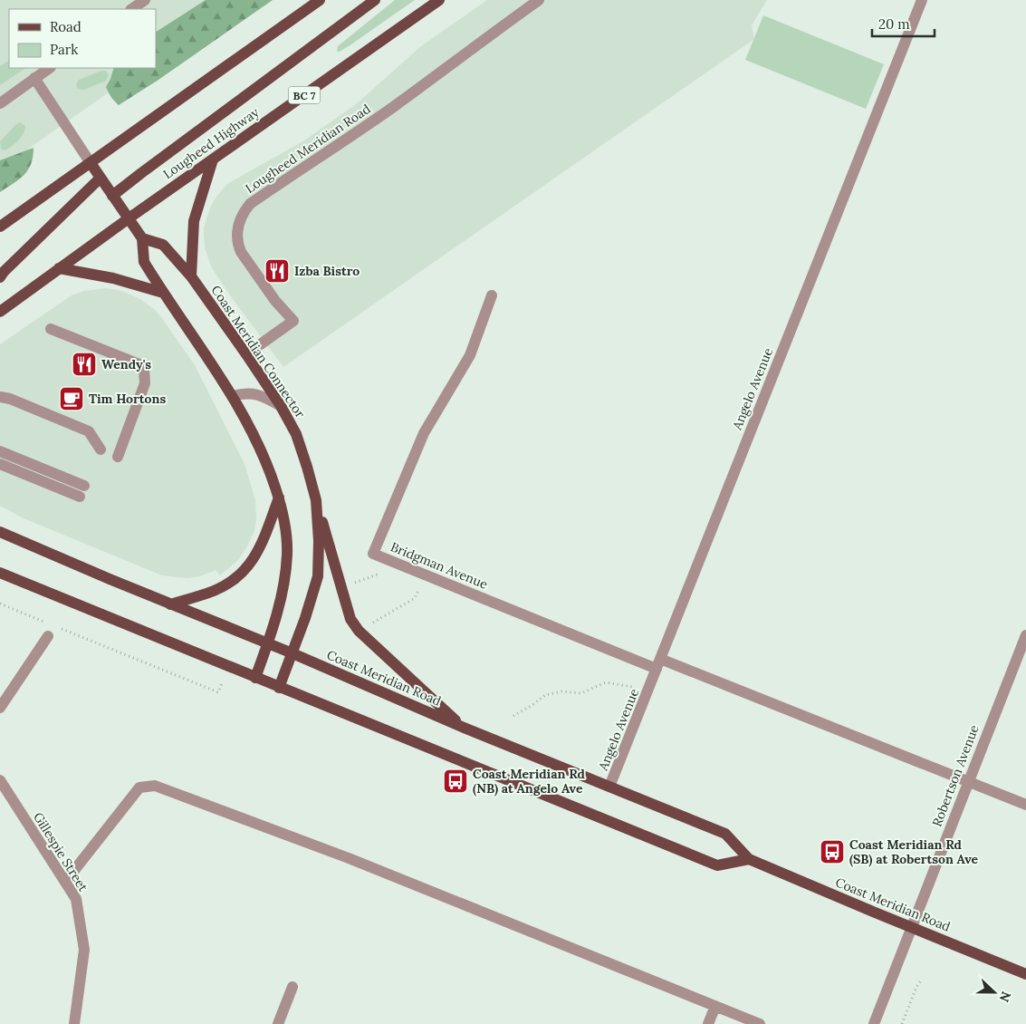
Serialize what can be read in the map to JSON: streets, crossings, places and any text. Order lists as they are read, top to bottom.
{
  "streets": {
    "main road": [
      "BC 7",
      "Lougheed Highway",
      "Coast Meridian Connector",
      "Coast Meridian Road"
    ],
    "street": [
      "Lougheed Meridian Road",
      "Angelo Avenue",
      "Bridgman Avenue",
      "Robertson Avenue",
      "Gillespie Street"
    ]
  },
  "crossings": [
    ["Lougheed Meridian Road", "Coast Meridian Connector"],
    ["Coast Meridian Connector", "Coast Meridian Road"],
    ["Angelo Avenue", "Bridgman Avenue"],
    ["Angelo Avenue", "Coast Meridian Road"],
    ["Bridgman Avenue", "Robertson Avenue"],
    ["Coast Meridian Road", "Robertson Avenue"]
  ],
  "places": {
    "restaurant": ["Izba Bistro", "Wendy's"],
    "cafe": ["Tim Hortons"],
    "bus stop": ["Coast Meridian Rd (NB) at Angelo Ave", "Coast Meridian Rd (SB) at Robertson Ave"]
  },
  "legend": ["Road", "Park"],
  "scale_bar": "20 m",
  "north": "right"
}
